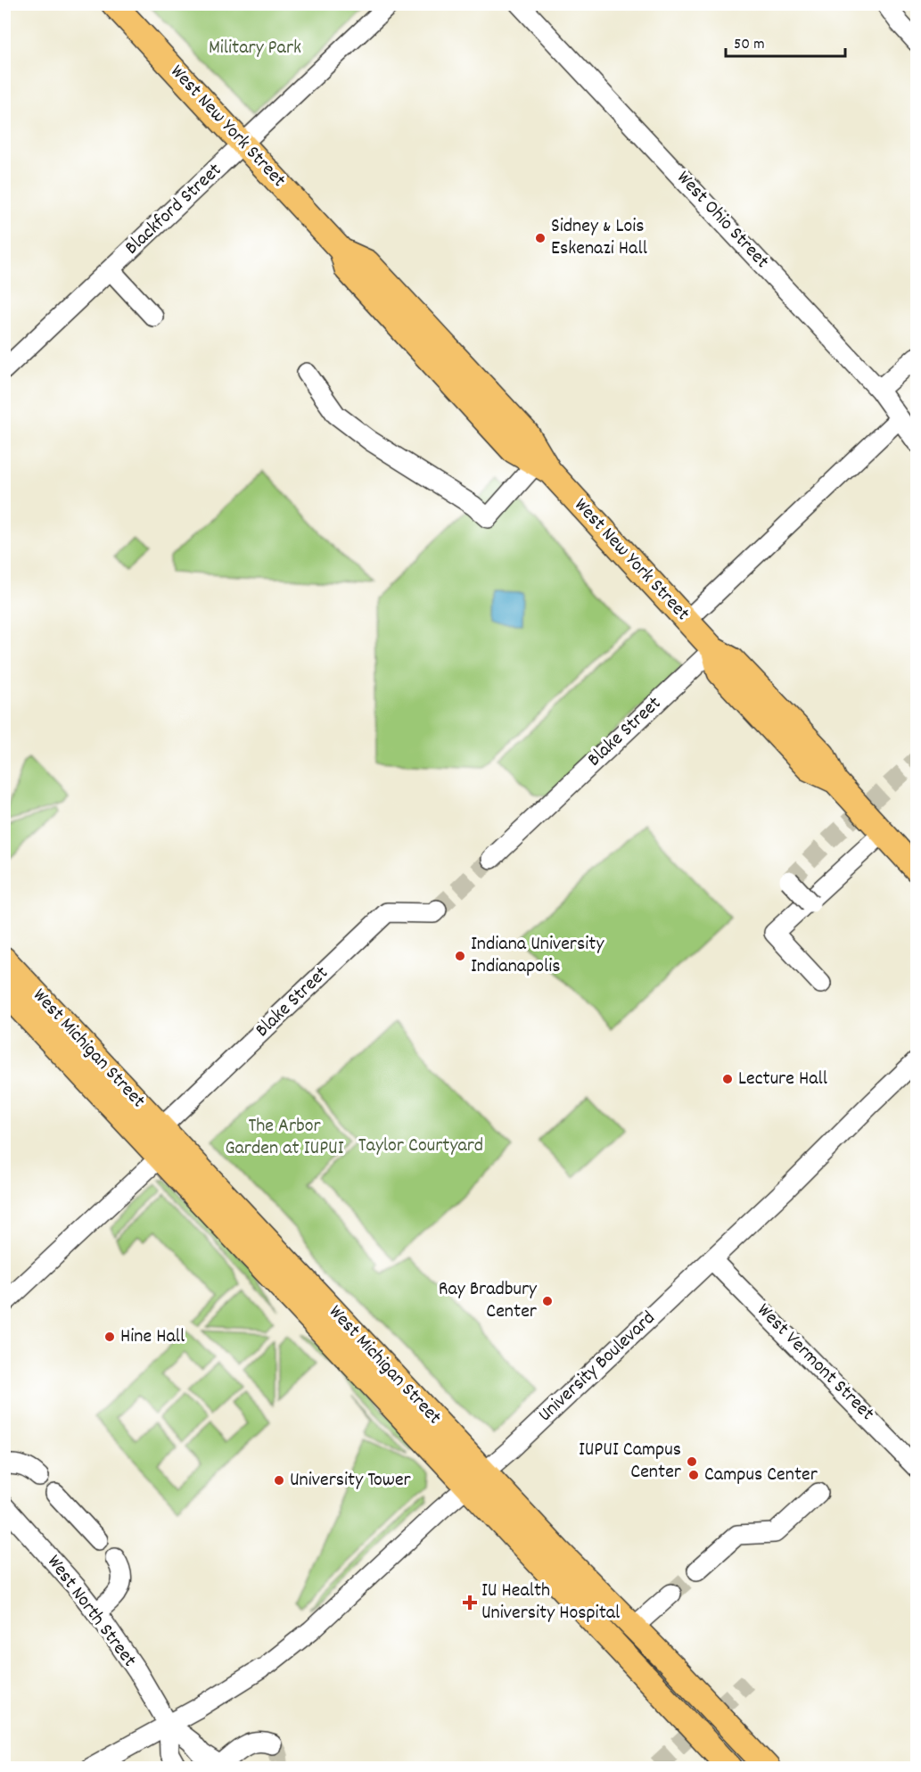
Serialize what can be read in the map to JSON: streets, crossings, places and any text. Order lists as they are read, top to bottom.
{
  "streets": {
    "main road": ["West New York Street", "West Michigan Street"],
    "street": [
      "Blackford Street",
      "West Ohio Street",
      "Blake Street",
      "West Vermont Street",
      "University Boulevard",
      "West North Street"
    ]
  },
  "crossings": [
    ["West New York Street", "Blackford Street"],
    ["West New York Street", "Blake Street"],
    ["Blake Street", "West Michigan Street"],
    ["West Michigan Street", "University Boulevard"],
    ["West Vermont Street", "University Boulevard"],
    ["University Boulevard", "West North Street"]
  ],
  "parks": ["Military Park", "The Arbor Garden at IUPUI", "Taylor Courtyard"],
  "places": {
    "other": [
      "Sidney & Lois Eskenazi Hall",
      "Indiana University Indianapolis",
      "Lecture Hall",
      "Ray Bradbury Center",
      "Hine Hall",
      "IUPUI Campus Center",
      "Campus Center",
      "University Tower"
    ],
    "health": ["IU Health University Hospital"]
  },
  "scale_bar": "50 m"
}
